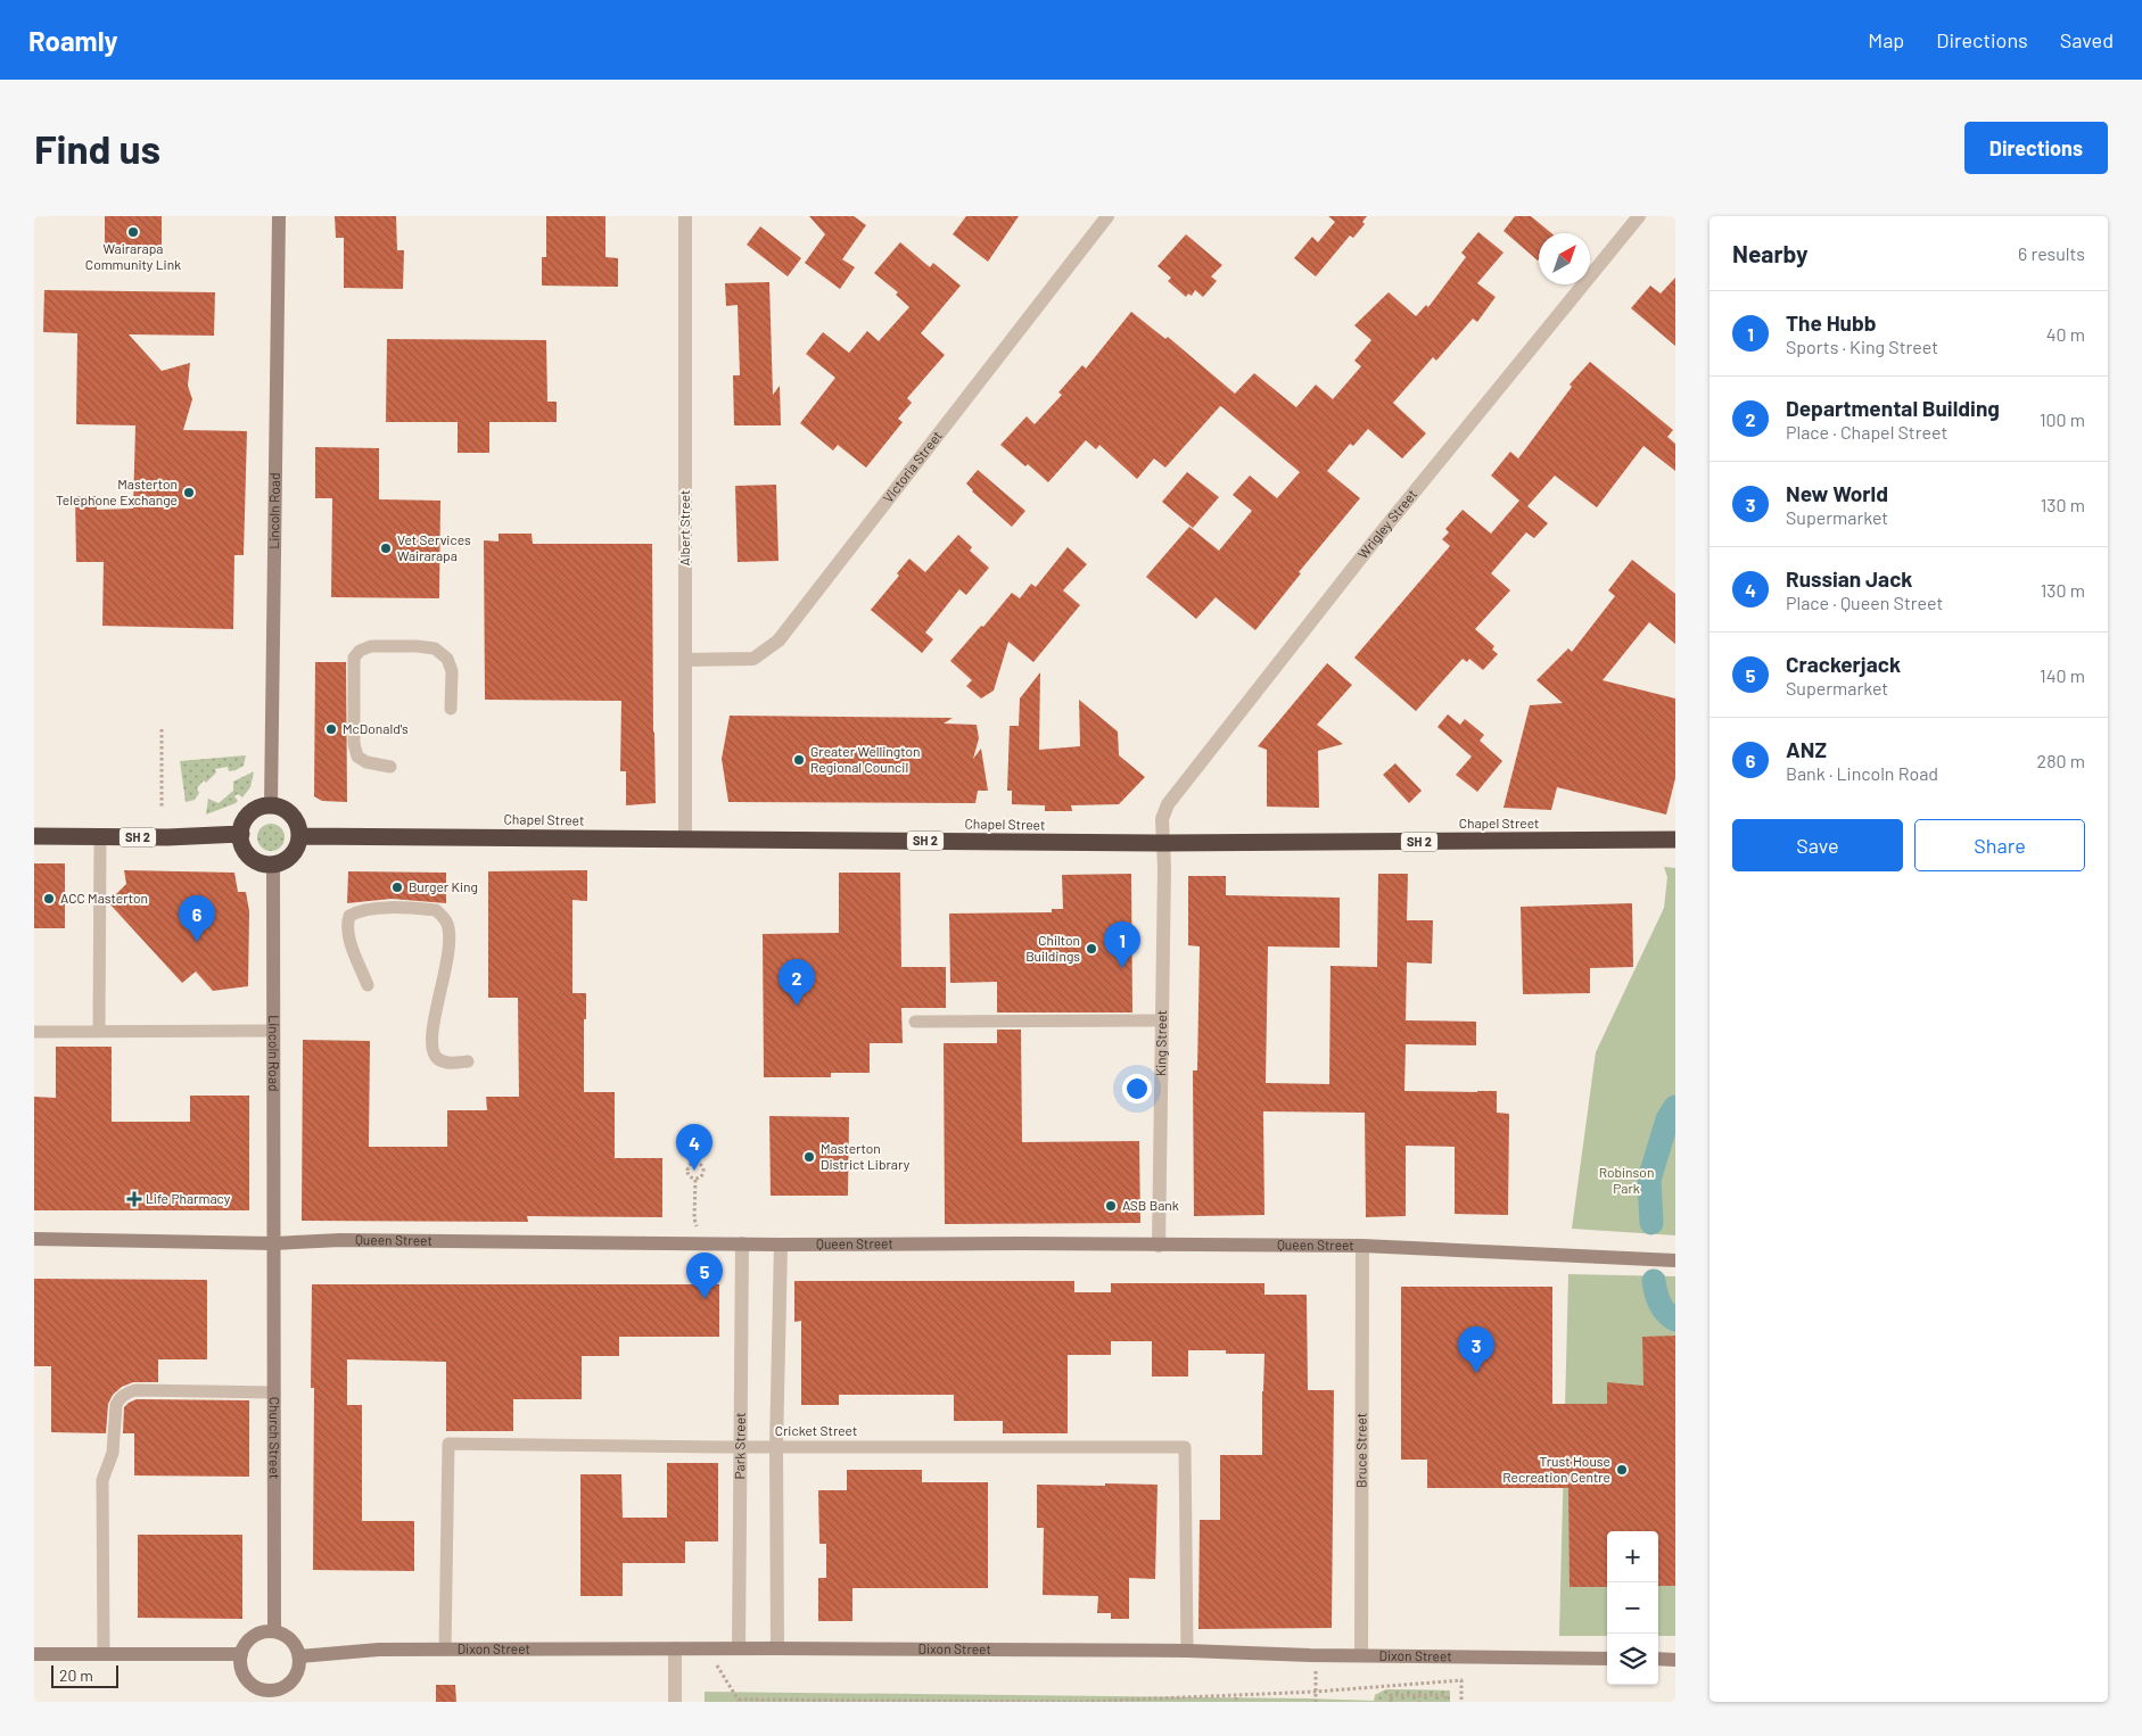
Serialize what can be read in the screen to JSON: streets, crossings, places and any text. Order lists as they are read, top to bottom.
{
  "streets": {
    "highway": ["Chapel Street", "SH 2"],
    "street": [
      "Victoria Street",
      "Lincoln Road",
      "Wrigley Street",
      "Albert Street",
      "King Street",
      "Queen Street",
      "Church Street",
      "Park Street",
      "Bruce Street",
      "Dixon Street"
    ],
    "lane": ["Cricket Street"]
  },
  "crossings": [
    ["Victoria Street", "Albert Street"],
    ["Lincoln Road", "Chapel Street"],
    ["Lincoln Road", "SH 2"],
    ["Lincoln Road", "Queen Street"],
    ["Lincoln Road", "Church Street"],
    ["Wrigley Street", "Chapel Street"],
    ["Wrigley Street", "King Street"],
    ["Albert Street", "Chapel Street"],
    ["Chapel Street", "SH 2"],
    ["Chapel Street", "King Street"],
    ["King Street", "Queen Street"],
    ["Queen Street", "Church Street"],
    ["Queen Street", "Park Street"],
    ["Queen Street", "Bruce Street"],
    ["Cricket Street", "Park Street"],
    ["Cricket Street", "Dixon Street"],
    ["Church Street", "Dixon Street"],
    ["Park Street", "Dixon Street"],
    ["Bruce Street", "Dixon Street"]
  ],
  "parks": ["Robinson Park"],
  "places": {
    "other": [
      "Wairarapa Community Link",
      "Masterton Telephone Exchange",
      "Vet Services Wairarapa",
      "McDonald's",
      "Greater Wellington Regional Council",
      "Burger King",
      "ACC Masterton",
      "Chilton Buildings",
      "Masterton District Library",
      "ASB Bank",
      "Trust House Recreation Centre"
    ],
    "health": ["Life Pharmacy"]
  },
  "scale_bar": "20 m",
  "north": "top right",
  "page": {
    "header": "Roamly",
    "nav": ["Map", "Directions", "Saved"],
    "buttons": [
      "Directions",
      ["Save", "Share"]
    ],
    "title": "Find us",
    "heading": ["Nearby", "6 results"],
    "list": [
      {
        "mark": "1",
        "name": "The Hubb",
        "note": "Sports · King Street",
        "value": "40 m"
      },
      {
        "mark": "2",
        "name": "Departmental Building",
        "note": "Place · Chapel Street",
        "value": "100 m"
      },
      {
        "mark": "3",
        "name": "New World",
        "note": "Supermarket",
        "value": "130 m"
      },
      {
        "mark": "4",
        "name": "Russian Jack",
        "note": "Place · Queen Street",
        "value": "130 m"
      },
      {
        "mark": "5",
        "name": "Crackerjack",
        "note": "Supermarket",
        "value": "140 m"
      },
      {
        "mark": "6",
        "name": "ANZ",
        "note": "Bank · Lincoln Road",
        "value": "280 m"
      }
    ],
    "pins": [
      "6",
      "1",
      "2",
      "4",
      "5",
      "3"
    ],
    "map_buttons": ["+", "−"],
    "scale": "20 m"
  }
}
